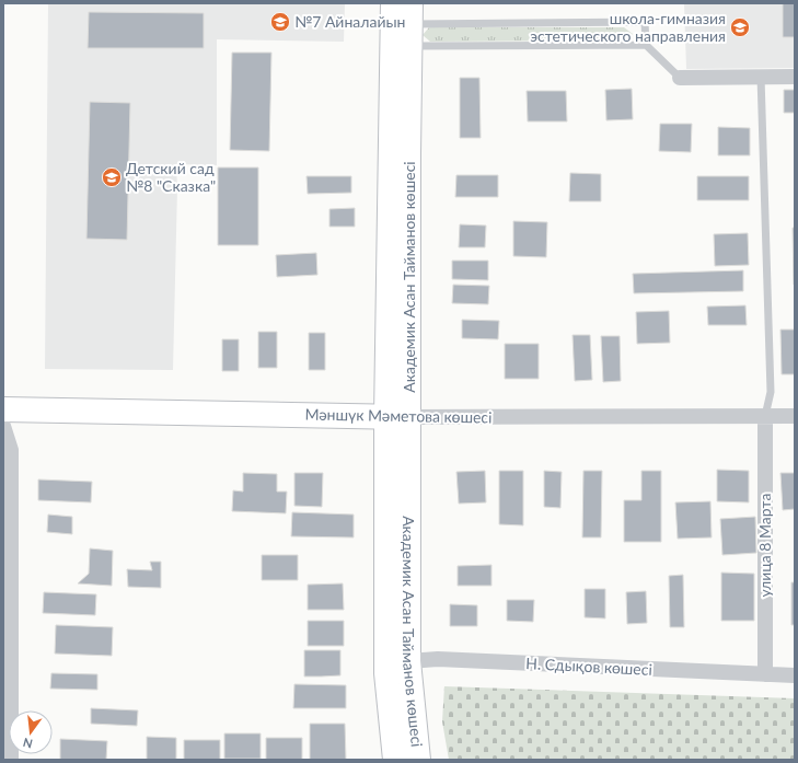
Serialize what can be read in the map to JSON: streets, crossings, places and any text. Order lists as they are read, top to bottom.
{
  "streets": {
    "main road": ["Академик Асан Тайманов көшесі", "Мәншүк Мәметова көшесі"],
    "street": ["улица 8 Марта", "Н. Сдықов көшесі"]
  },
  "crossings": [
    ["Академик Асан Тайманов көшесі", "Мәншүк Мәметова көшесі"],
    ["Академик Асан Тайманов көшесі", "Н. Сдықов көшесі"],
    ["Мәншүк Мәметова көшесі", "улица 8 Марта"],
    ["улица 8 Марта", "Н. Сдықов көшесі"]
  ],
  "places": {
    "school or university": ["№7 Айналайын", "школа-гимназия эстетического направления", "Детский сад №8 \"Сказка\""]
  },
  "north": "bottom"
}
